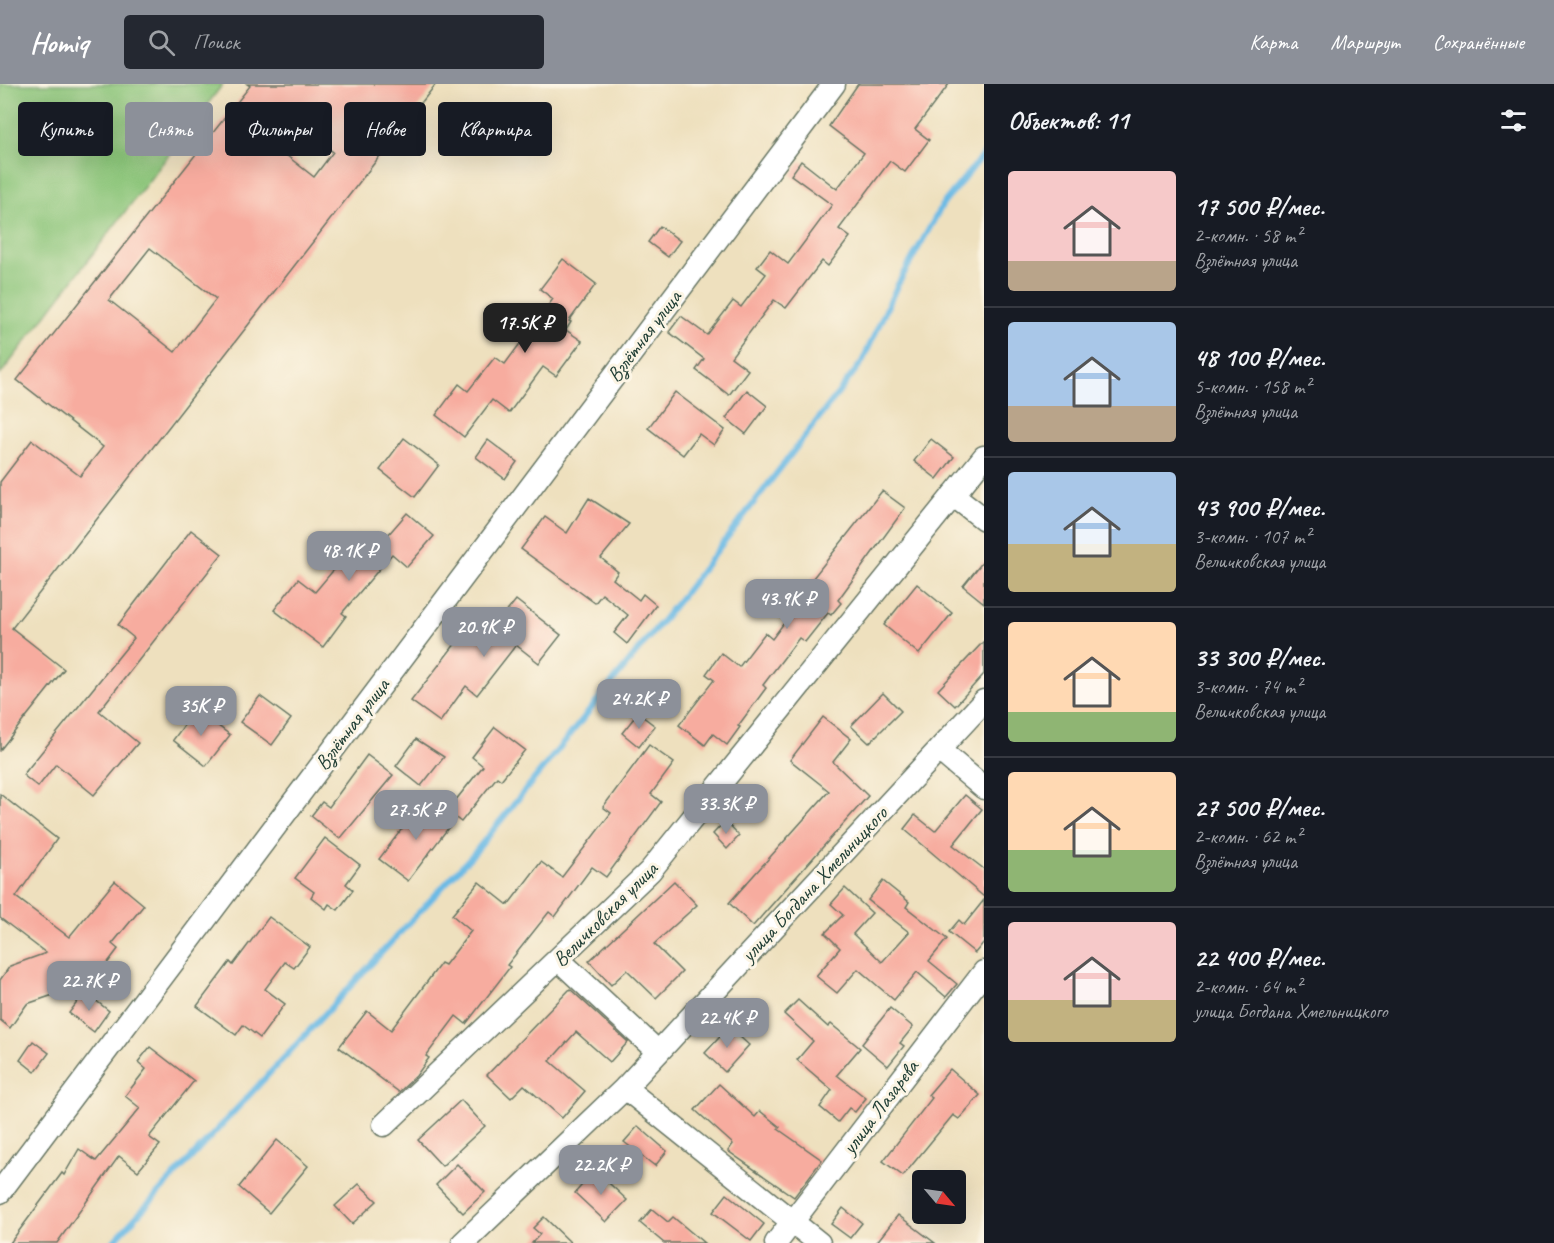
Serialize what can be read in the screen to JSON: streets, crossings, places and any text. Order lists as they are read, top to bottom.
{
  "streets": {
    "street": [
      "Взлётная улица",
      "улица Богдана Хмельницкого",
      "Величковская улица",
      "улица Лазарева"
    ]
  },
  "north": "bottom right",
  "page": {
    "header": "Homiq",
    "search": "Поиск",
    "nav": ["Карта", "Маршрут", "Сохранённые"],
    "heading": "Объектов: 11",
    "chip": [
      "Купить",
      "Снять",
      "Фильтры",
      "Новое",
      "Квартира"
    ],
    "list": [
      {
        "name": "17 500 ₽/мес.",
        "note": "2-комн. · 58 m² · Взлётная улица"
      },
      {
        "name": "48 100 ₽/мес.",
        "note": "5-комн. · 158 m² · Взлётная улица"
      },
      {
        "name": "43 900 ₽/мес.",
        "note": "3-комн. · 107 m² · Величковская улица"
      },
      {
        "name": "33 300 ₽/мес.",
        "note": "3-комн. · 74 m² · Величковская улица"
      },
      {
        "name": "27 500 ₽/мес.",
        "note": "2-комн. · 62 m² · Взлётная улица"
      },
      {
        "name": "22 400 ₽/мес.",
        "note": "2-комн. · 64 m² · улица Богдана Хмельницкого"
      }
    ],
    "price": [
      "17.5K ₽",
      "48.1K ₽",
      "43.9K ₽",
      "20.9K ₽",
      "24.2K ₽",
      "35K ₽",
      "33.3K ₽",
      "27.5K ₽",
      "22.7K ₽",
      "22.4K ₽",
      "22.2K ₽"
    ]
  }
}
